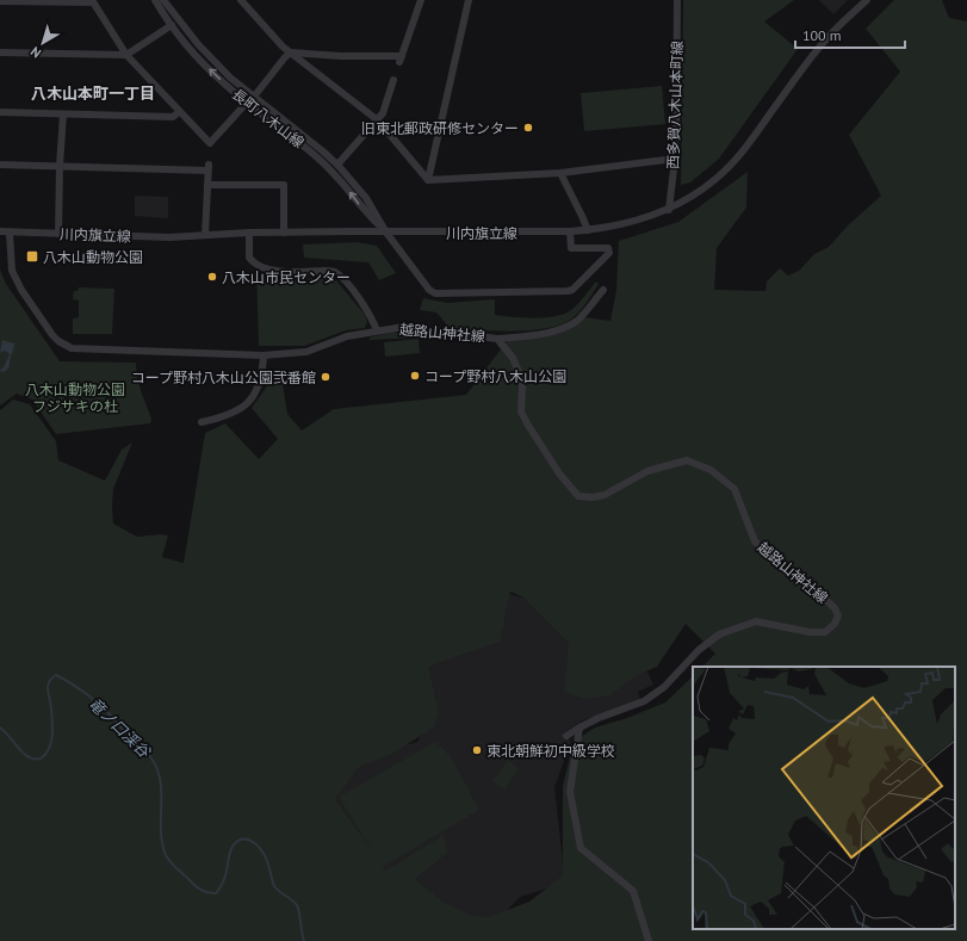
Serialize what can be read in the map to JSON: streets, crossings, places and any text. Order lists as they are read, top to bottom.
{
  "streets": {
    "street": [
      "西多賀八木山本町線",
      "長町八木山線",
      "川内旗立線",
      "越路山神社線"
    ]
  },
  "crossings": [
    ["西多賀八木山本町線", "川内旗立線"],
    ["長町八木山線", "川内旗立線"],
    ["川内旗立線", "越路山神社線"]
  ],
  "districts": ["八木山本町一丁目"],
  "water": ["竜ノ口渓谷"],
  "parks": ["八木山動物公園 フジサキの杜"],
  "places": {
    "other": [
      "旧東北郵政研修センター",
      "八木山市民センター",
      "コープ野村八木山公園",
      "コープ野村八木山公園弐番館",
      "東北朝鮮初中級学校"
    ],
    "transit": ["八木山動物公園"]
  },
  "scale_bar": "100 m",
  "north": "bottom left"
}
